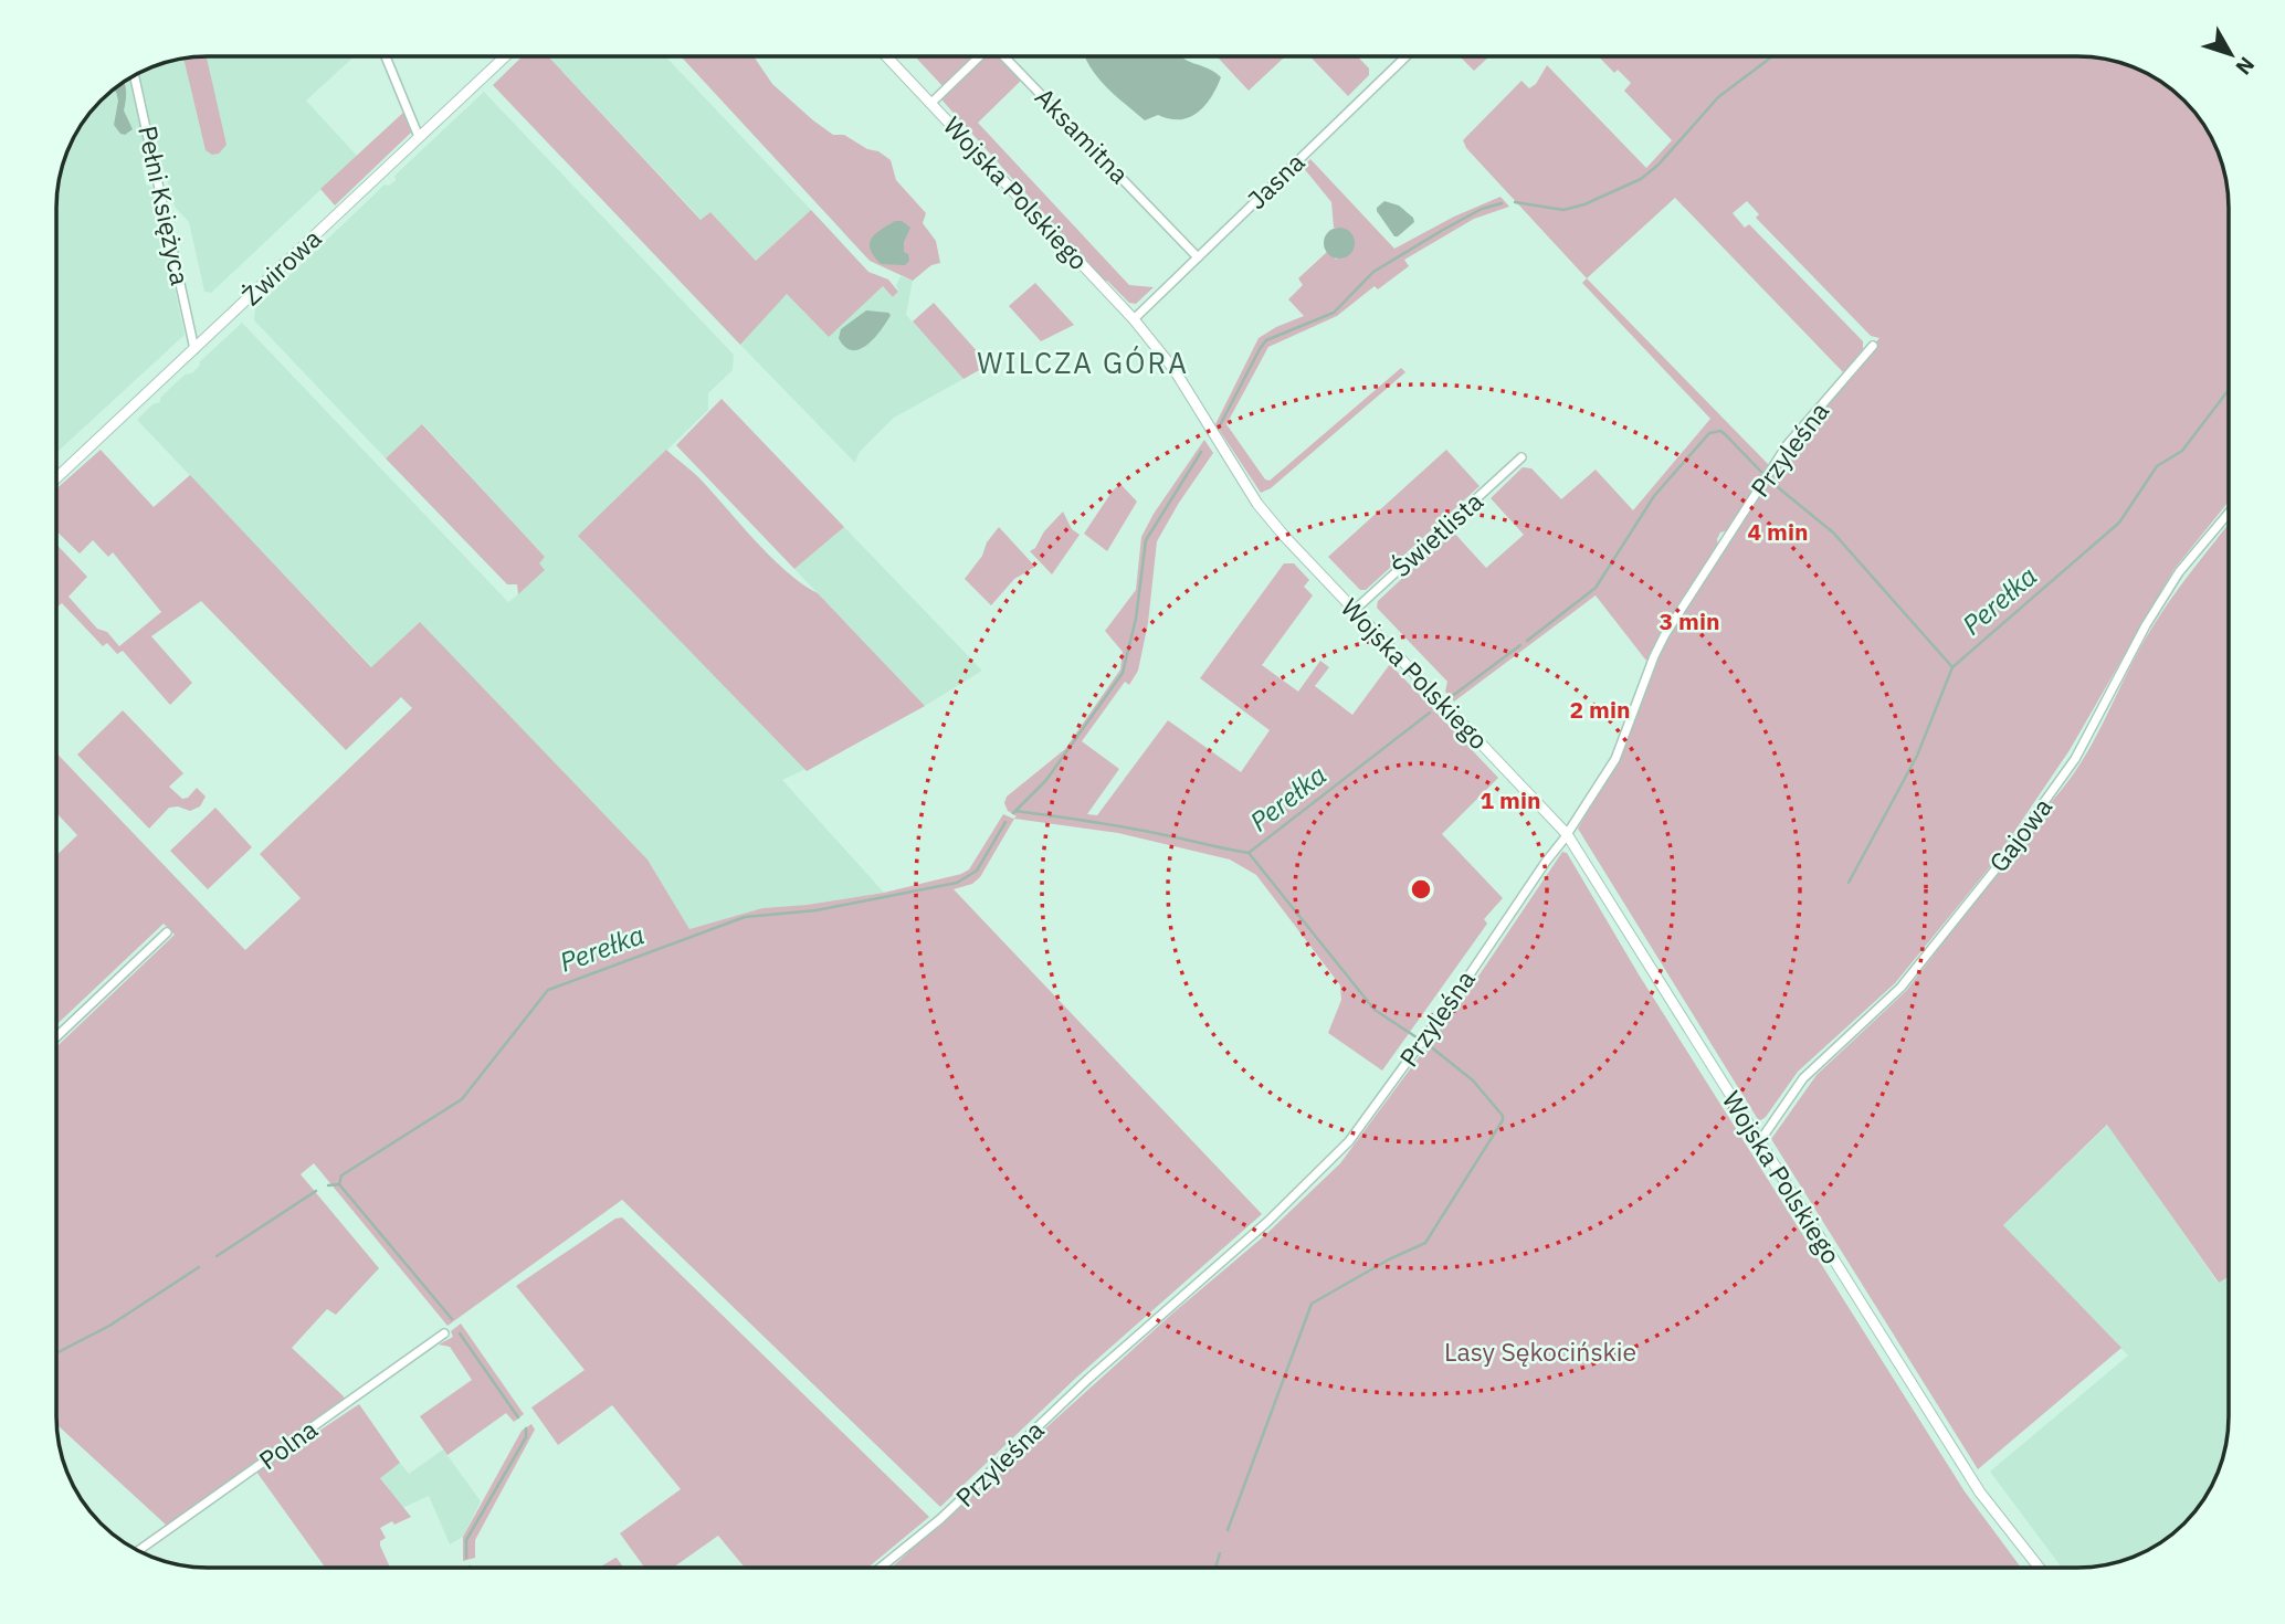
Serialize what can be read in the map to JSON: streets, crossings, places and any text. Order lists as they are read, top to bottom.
{
  "streets": {
    "street": [
      "Aksamitna",
      "Jasna",
      "Wojska Polskiego",
      "Pełni Księżyca",
      "Żwirowa",
      "Przyleśna",
      "Świetlista",
      "Gajowa",
      "Polna"
    ]
  },
  "crossings": [
    ["Aksamitna", "Jasna"],
    ["Aksamitna", "Wojska Polskiego"],
    ["Jasna", "Wojska Polskiego"],
    ["Wojska Polskiego", "Przyleśna"],
    ["Wojska Polskiego", "Świetlista"],
    ["Wojska Polskiego", "Gajowa"],
    ["Pełni Księżyca", "Żwirowa"]
  ],
  "districts": ["WILCZA GÓRA"],
  "water": ["Perełka"],
  "parks": ["Lasy Sękocińskie"],
  "north": "bottom right",
  "rings": [
    "4 min",
    "3 min",
    "2 min",
    "1 min"
  ]
}
